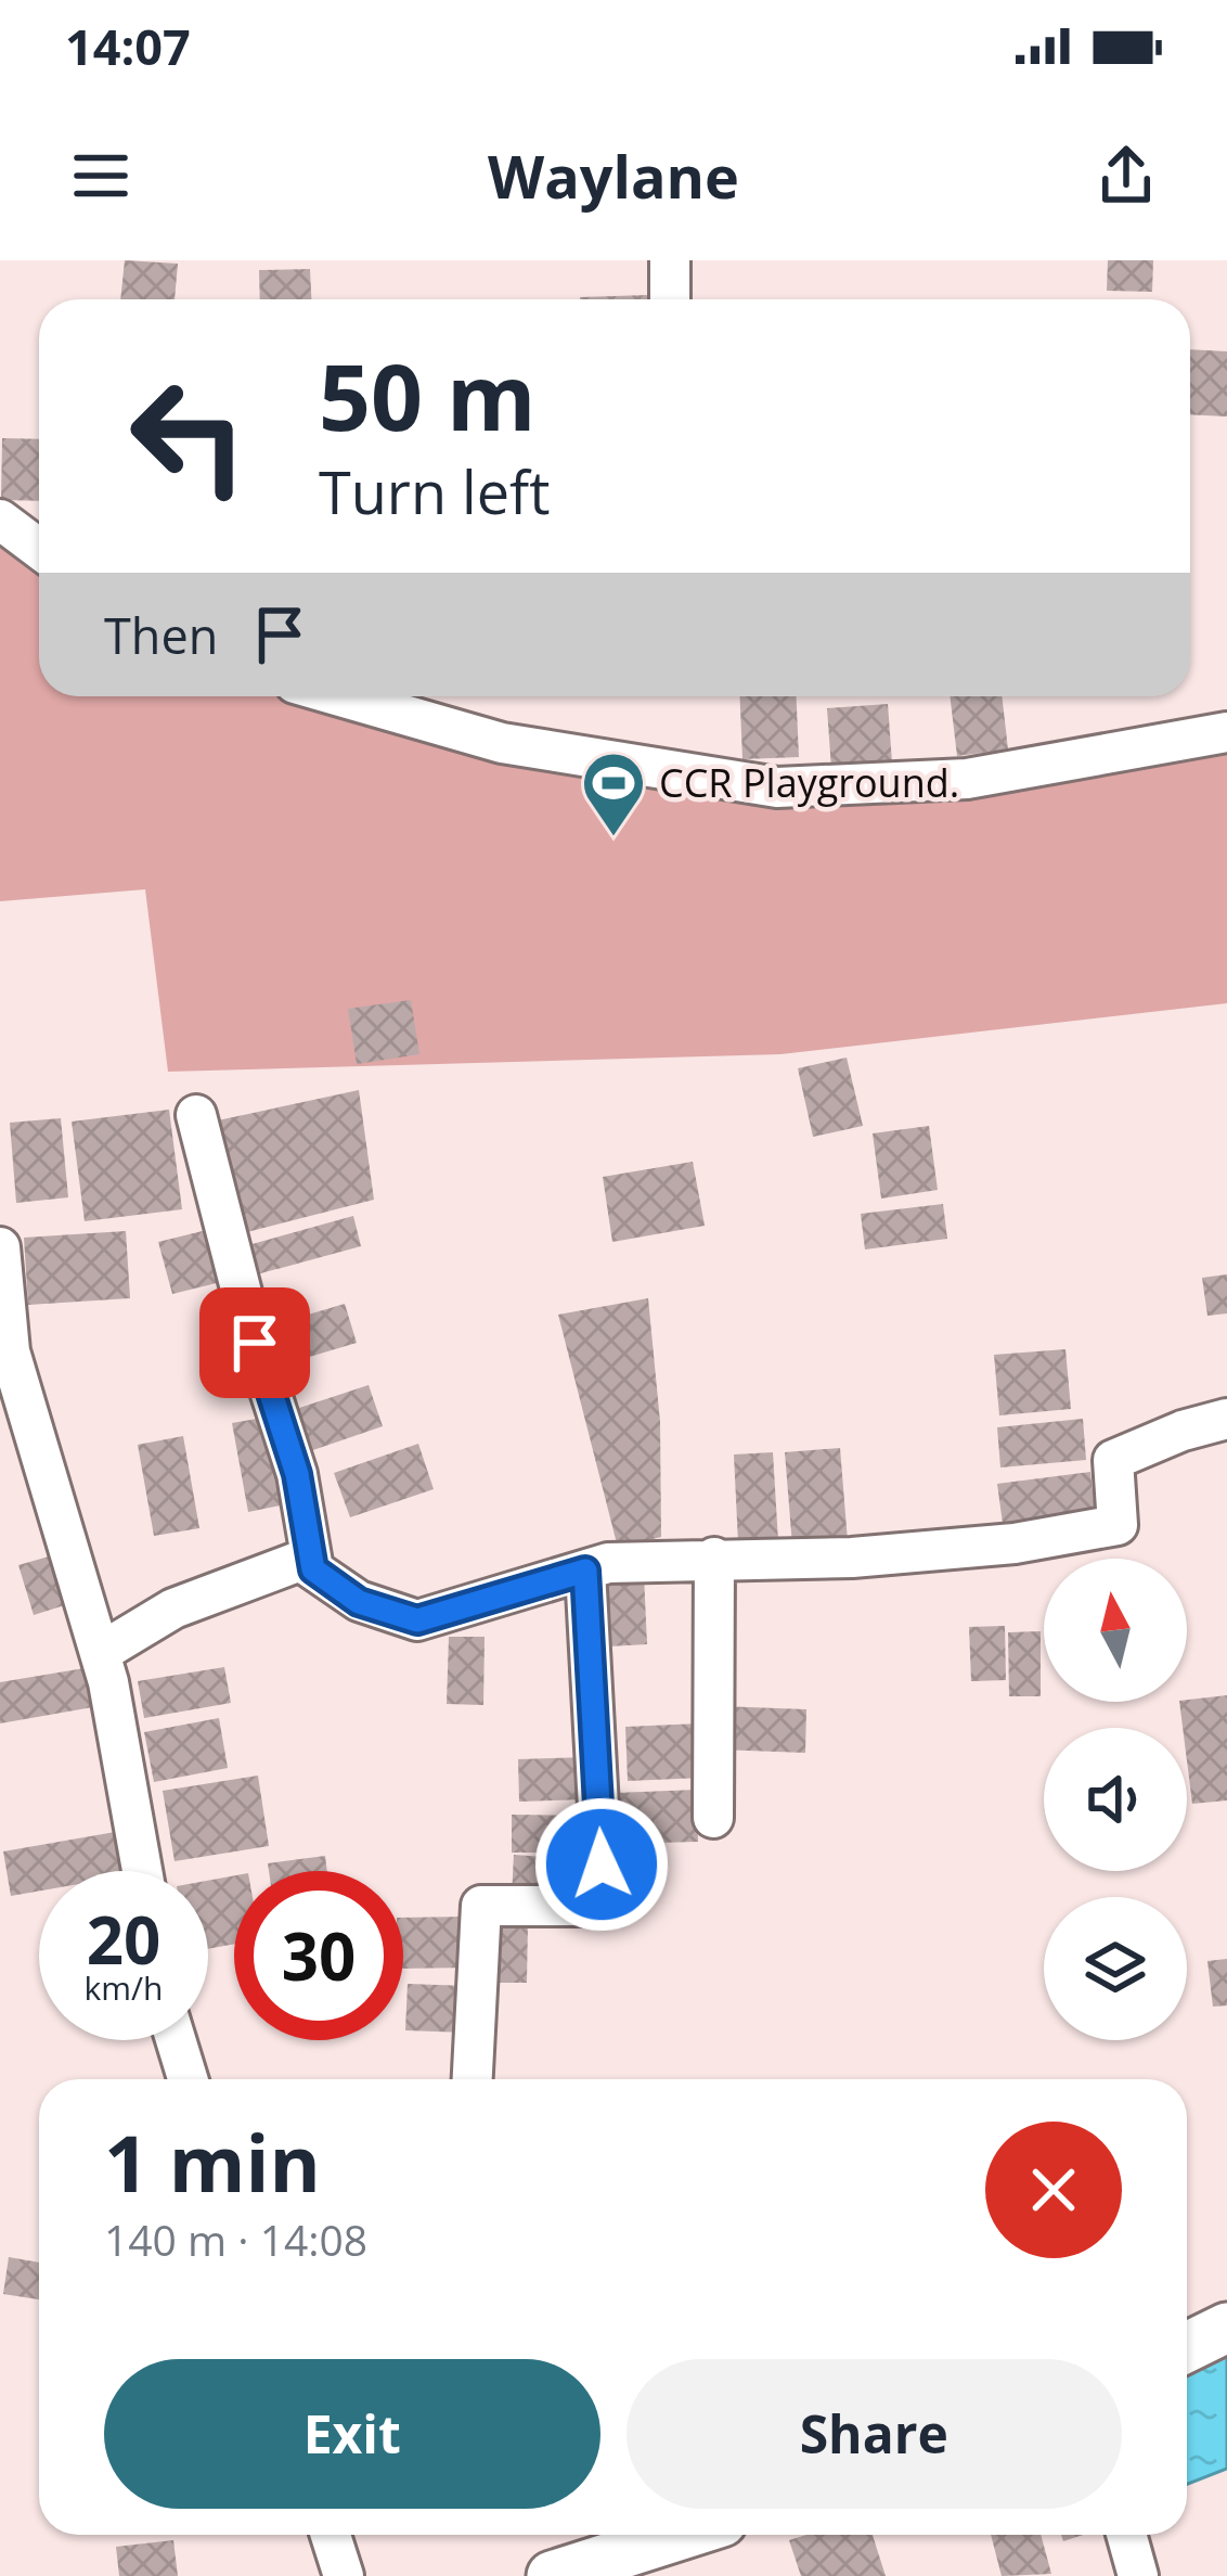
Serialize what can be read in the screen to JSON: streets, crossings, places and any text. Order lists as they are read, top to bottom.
{
  "places": {
    "sports": ["CCR Playground."]
  },
  "north": "top",
  "page": {
    "status": "14:07",
    "header": "Waylane",
    "turn": ["50 m", "Turn left"],
    "then": "Then",
    "speed": "20 km/h",
    "limit": "30",
    "heading": ["1 min", "140 m · 14:08"],
    "buttons": ["Exit", "Share"]
  }
}
